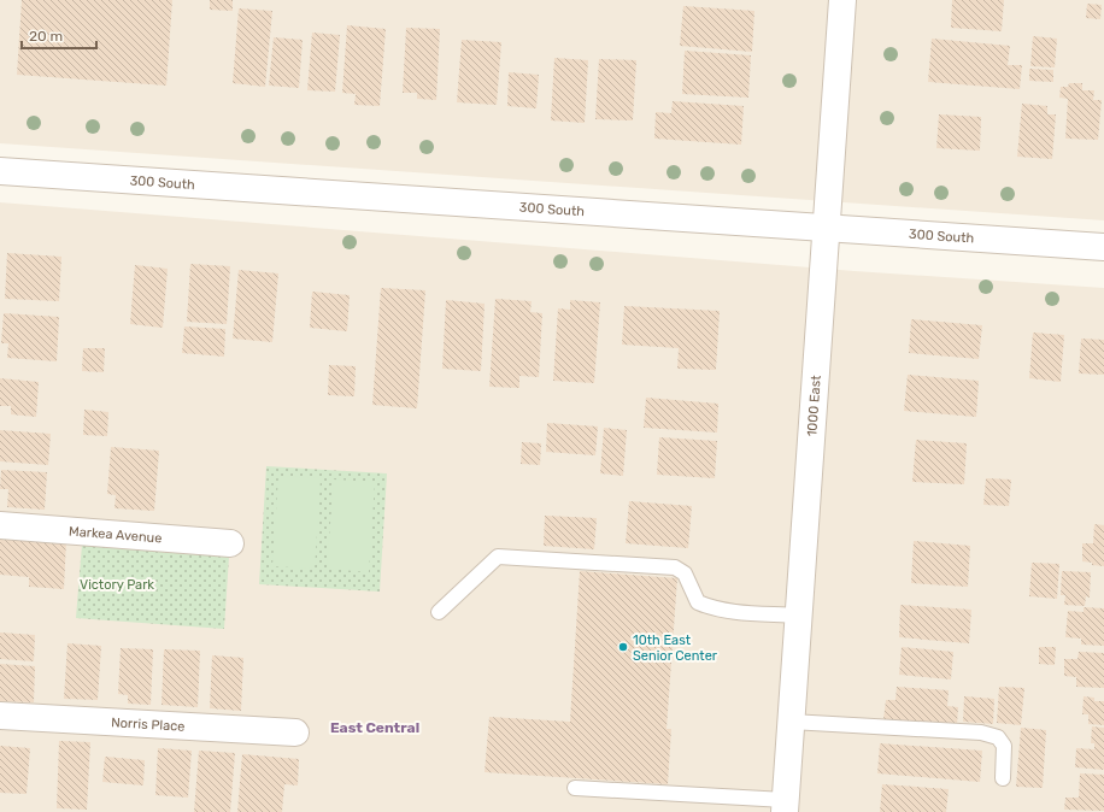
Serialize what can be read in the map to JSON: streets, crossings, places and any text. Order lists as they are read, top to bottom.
{
  "streets": {
    "street": [
      "300 South",
      "1000 East",
      "Markea Avenue",
      "Norris Place"
    ]
  },
  "crossings": [
    ["300 South", "1000 East"]
  ],
  "districts": ["East Central"],
  "parks": ["Victory Park"],
  "places": ["10th East Senior Center"],
  "scale_bar": "20 m"
}
